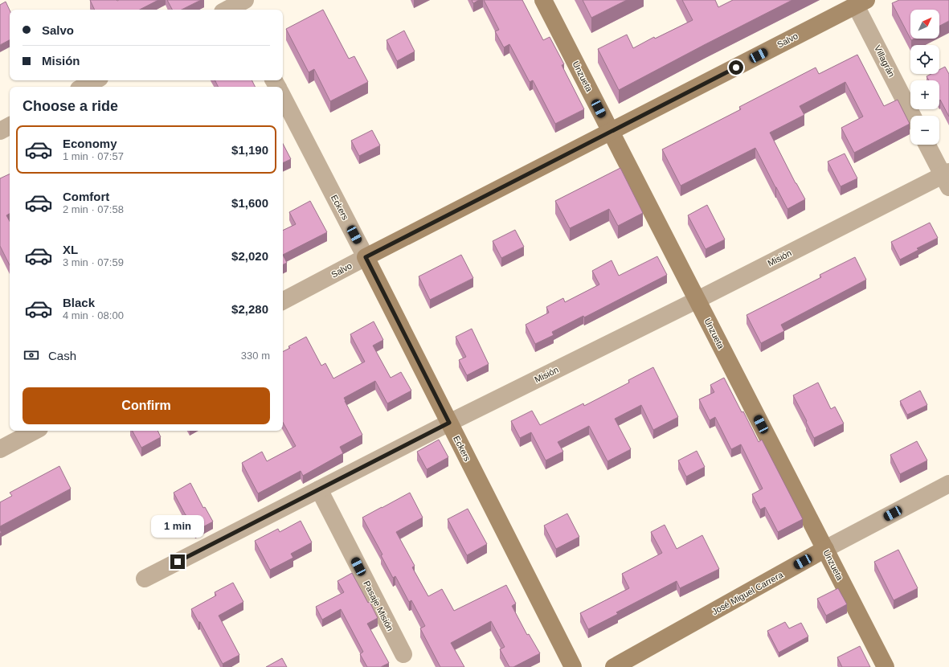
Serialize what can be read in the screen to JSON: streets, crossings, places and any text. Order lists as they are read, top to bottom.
{
  "streets": {
    "street": [
      "Salvo",
      "Villagrán",
      "Unzueta",
      "Eckers",
      "Misión",
      "José Miguel Carrera",
      "Pasaje Misión"
    ]
  },
  "crossings": [
    ["Salvo", "Villagrán"],
    ["Salvo", "Unzueta"],
    ["Salvo", "Eckers"],
    ["Unzueta", "Misión"],
    ["Unzueta", "José Miguel Carrera"],
    ["Eckers", "Misión"],
    ["Misión", "Pasaje Misión"]
  ],
  "north": "top right",
  "page": {
    "map_buttons": ["+", "−"],
    "banner": ["Salvo", "Misión"],
    "heading": "Choose a ride",
    "list": [
      {
        "name": "Economy",
        "note": "1 min · 07:57",
        "value": "$1,190"
      },
      {
        "name": "Comfort",
        "note": "2 min · 07:58",
        "value": "$1,600"
      },
      {
        "name": "XL",
        "note": "3 min · 07:59",
        "value": "$2,020"
      },
      {
        "name": "Black",
        "note": "4 min · 08:00",
        "value": "$2,280"
      }
    ],
    "pay": ["Cash", "330 m"],
    "buttons": "Confirm",
    "bubble": "1 min"
  }
}
